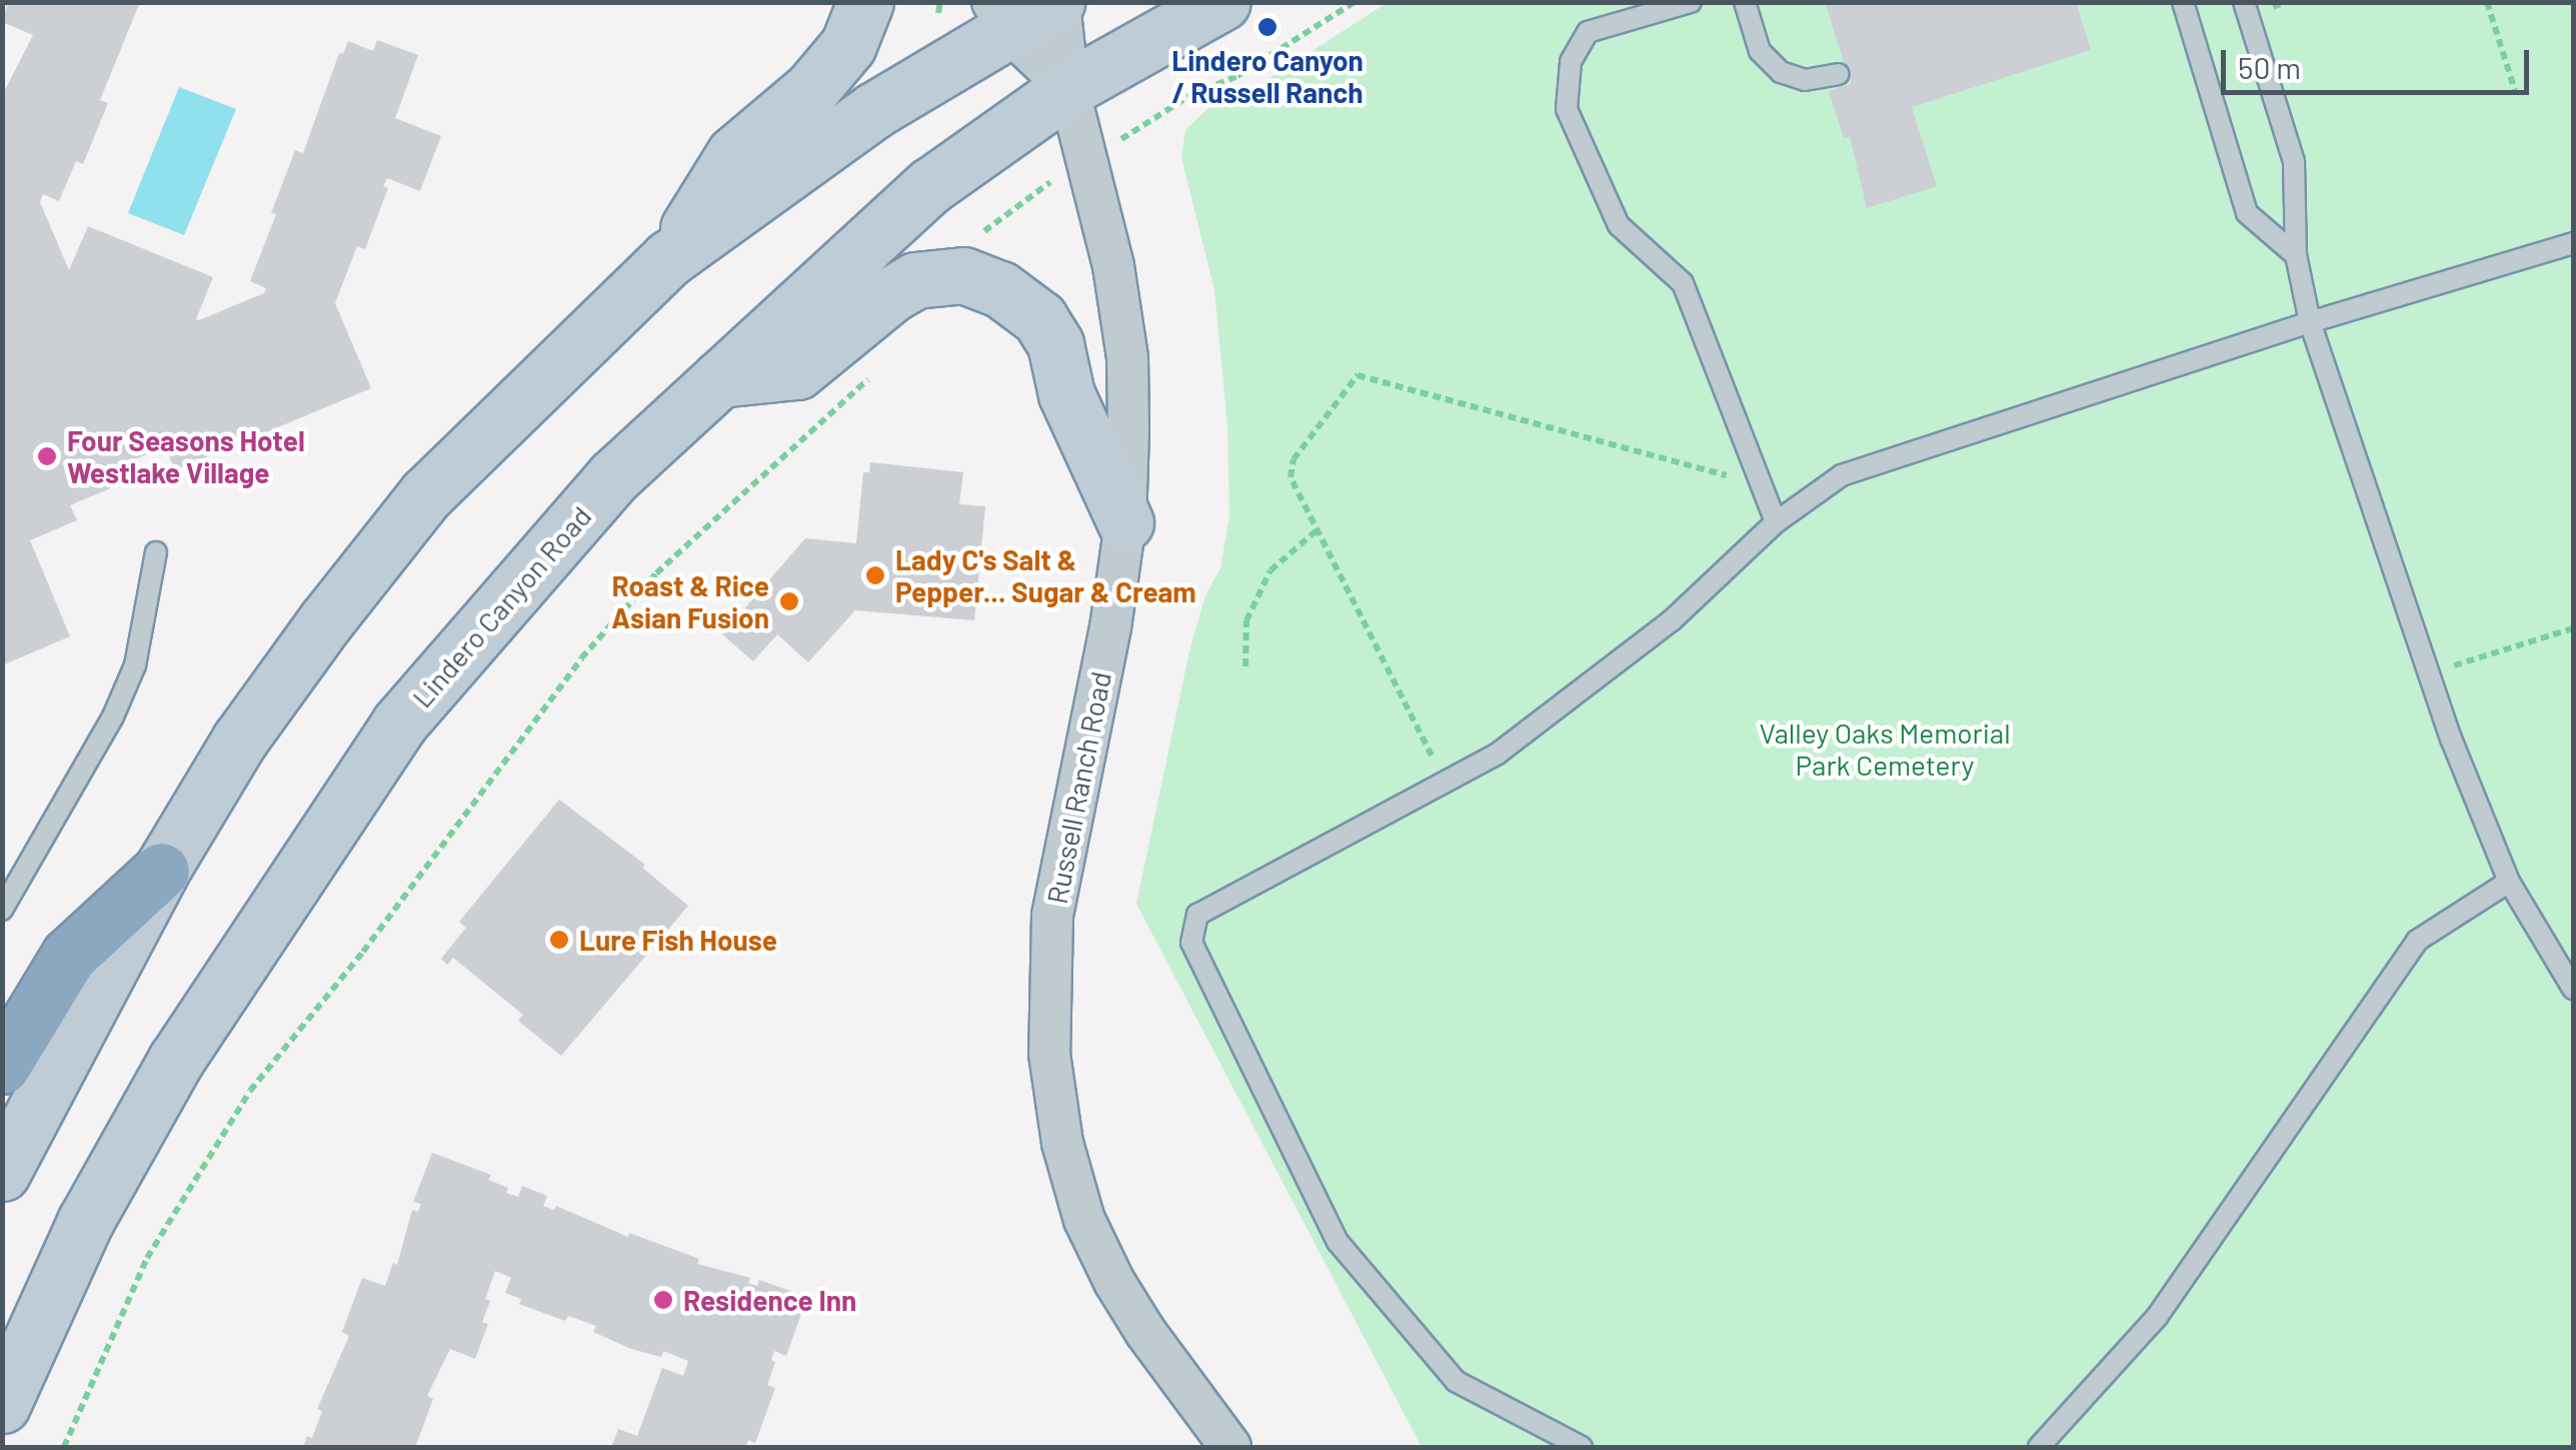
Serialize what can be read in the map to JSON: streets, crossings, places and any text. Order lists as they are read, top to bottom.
{
  "streets": {
    "main road": ["Lindero Canyon Road"],
    "street": ["Russell Ranch Road"]
  },
  "crossings": [
    ["Lindero Canyon Road", "Russell Ranch Road"]
  ],
  "parks": ["Valley Oaks Memorial Park Cemetery"],
  "places": [
    "Lindero Canyon / Russell Ranch",
    "Four Seasons Hotel Westlake Village",
    "Lady C's Salt & Pepper... Sugar & Cream",
    "Roast & Rice Asian Fusion",
    "Lure Fish House",
    "Residence Inn"
  ],
  "scale_bar": "50 m"
}
